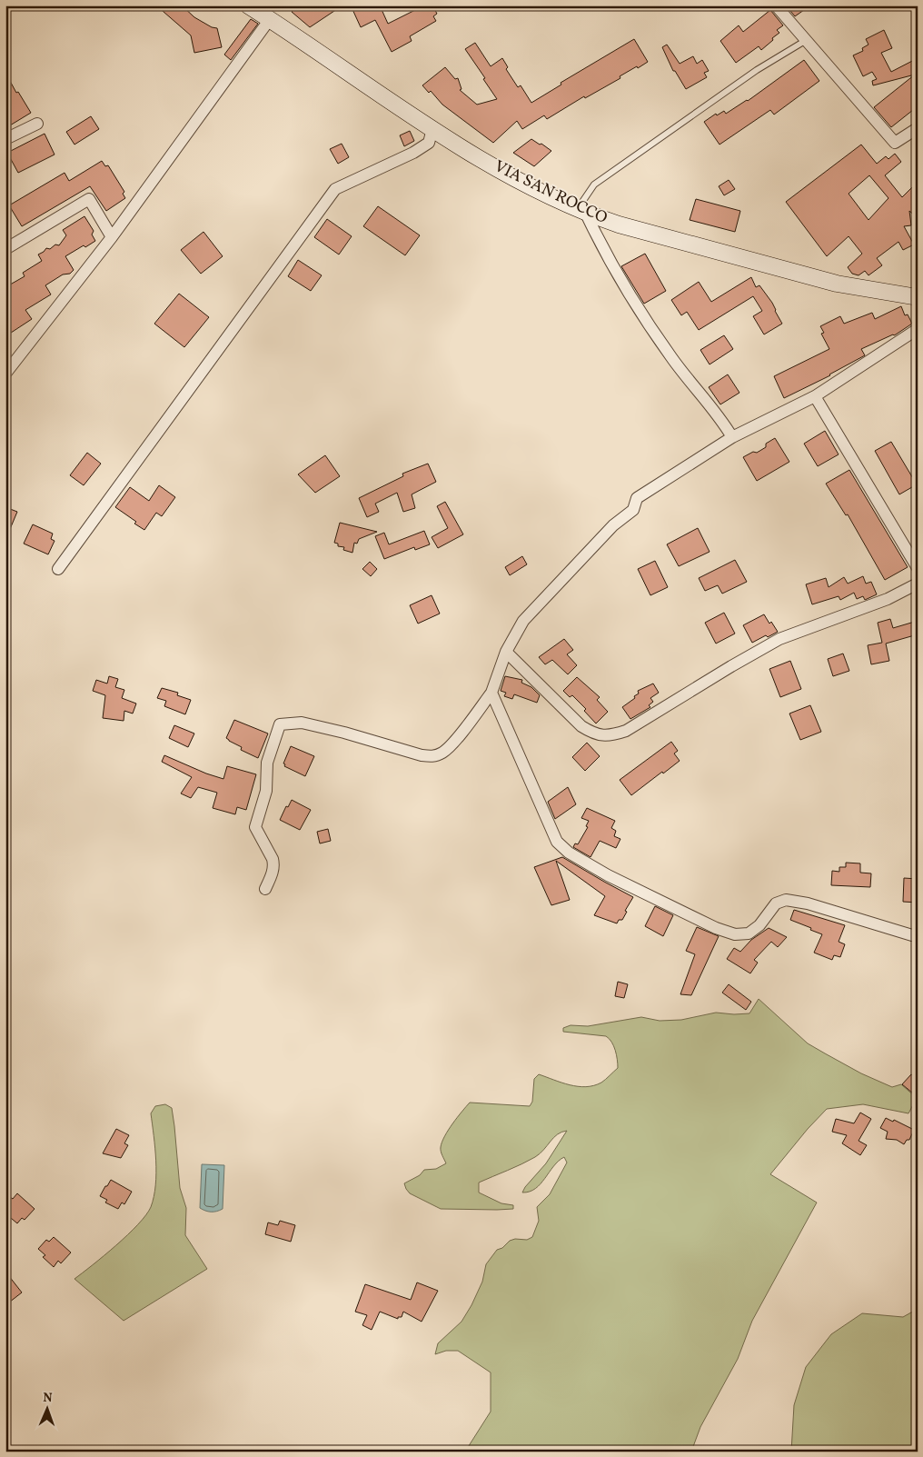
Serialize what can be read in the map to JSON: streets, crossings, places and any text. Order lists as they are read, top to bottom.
{
  "streets": {
    "street": ["VIA SAN ROCCO"]
  },
  "north": "top"
}
